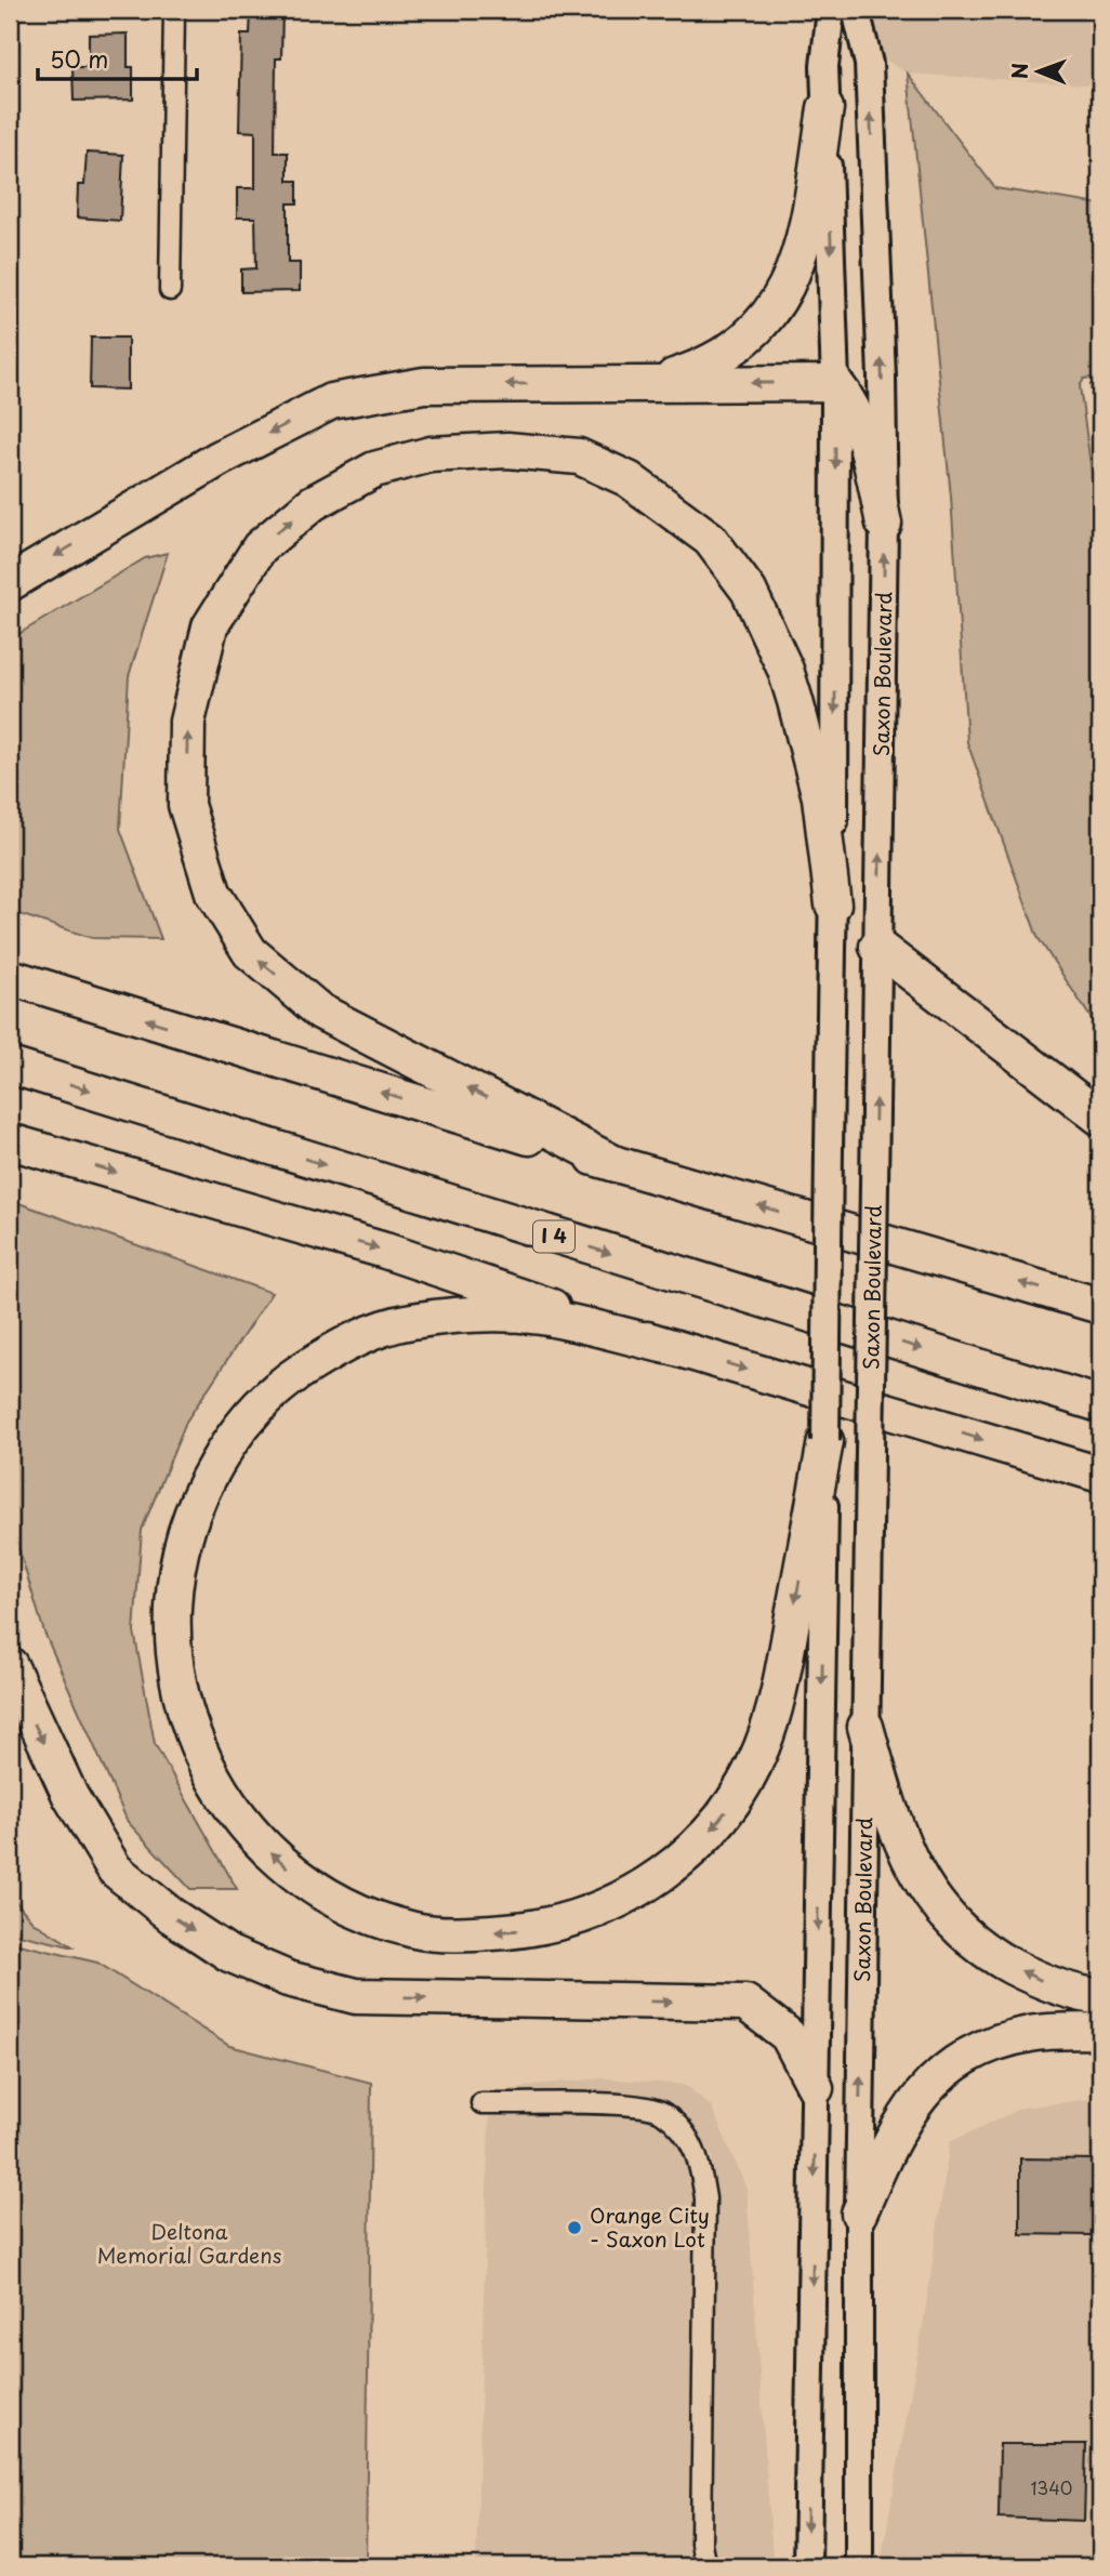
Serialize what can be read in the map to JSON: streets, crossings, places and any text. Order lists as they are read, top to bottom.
{
  "streets": {
    "highway": ["I 4"],
    "main road": ["Saxon Boulevard"]
  },
  "parks": ["Deltona Memorial Gardens"],
  "places": ["Orange City - Saxon Lot"],
  "house_numbers": ["1340"],
  "scale_bar": "50 m",
  "north": "left"
}
